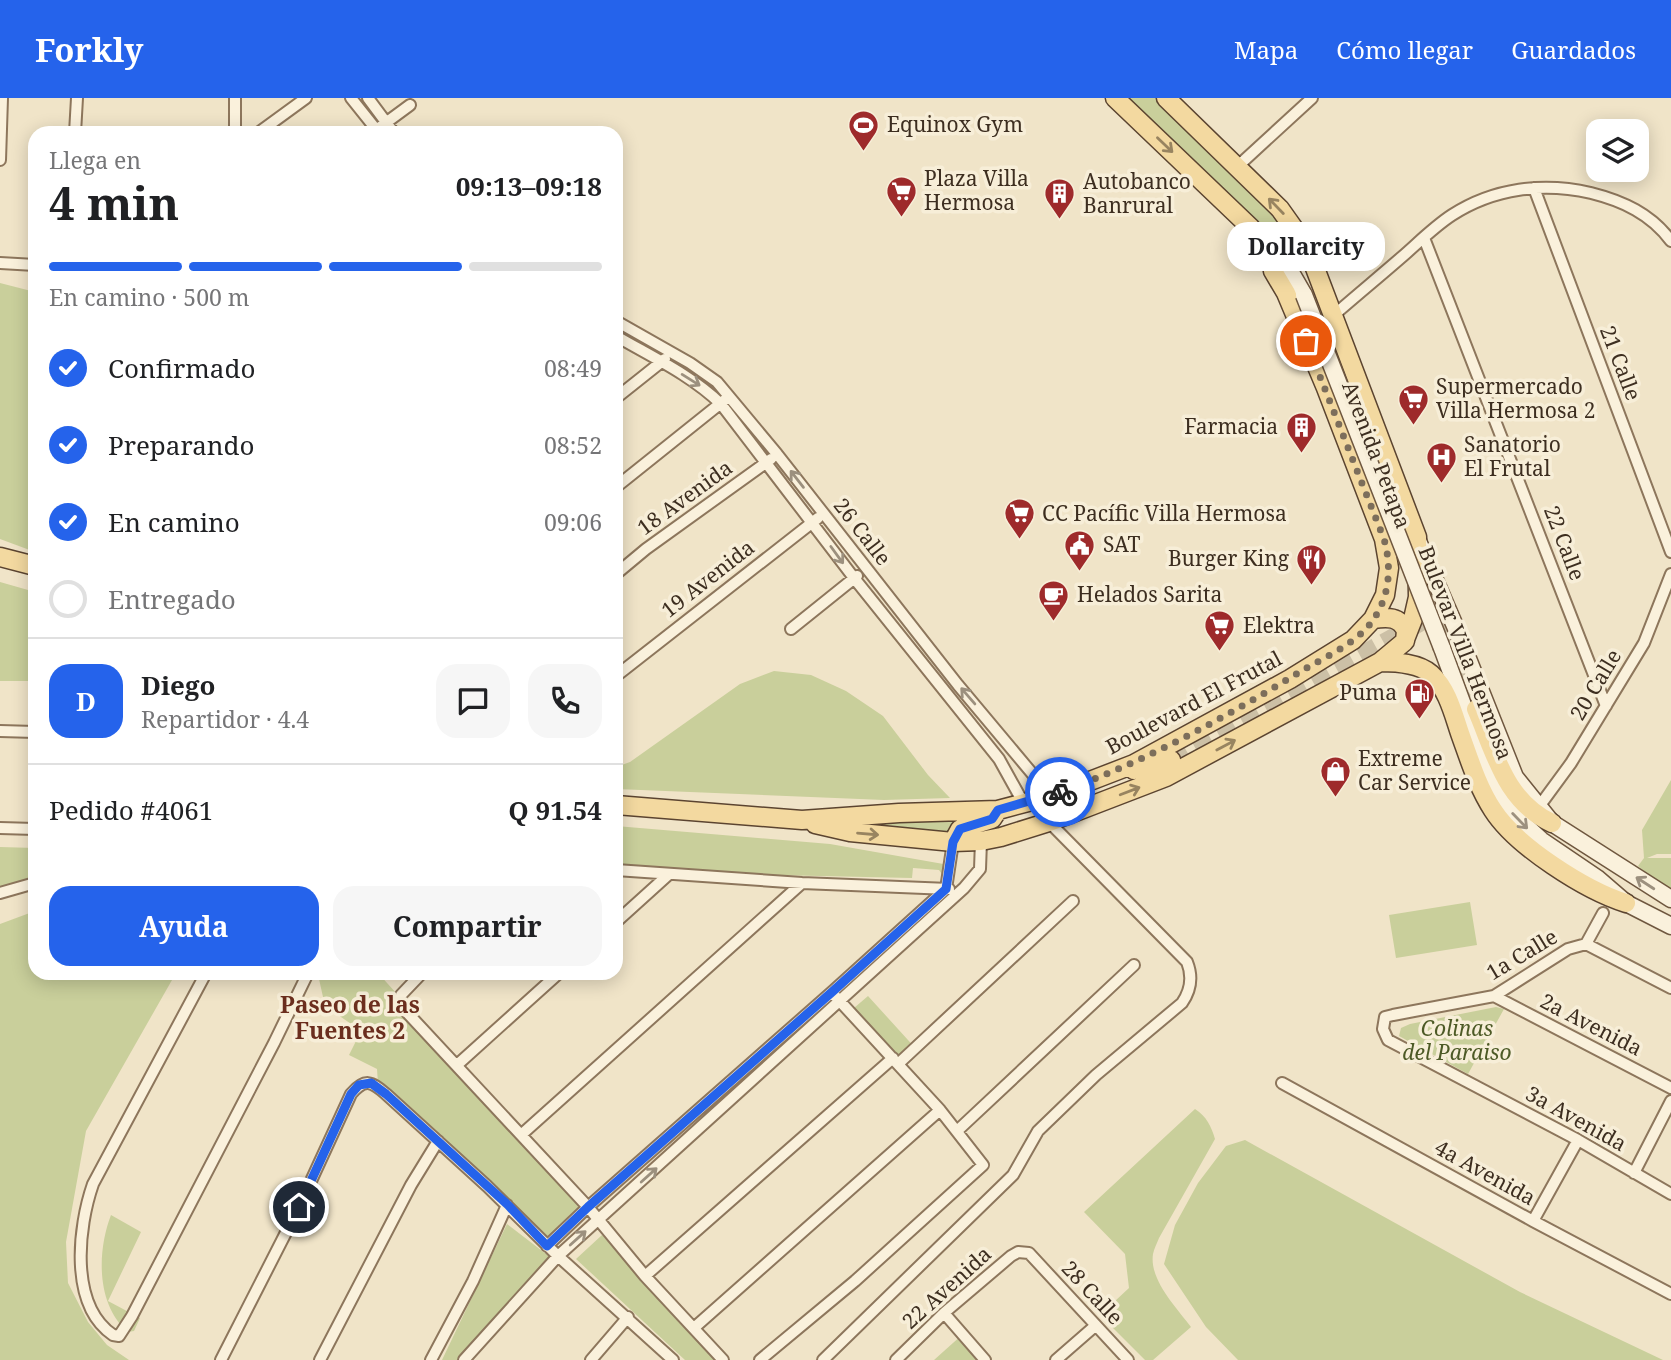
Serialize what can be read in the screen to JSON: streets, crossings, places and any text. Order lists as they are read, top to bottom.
{
  "streets": {
    "main road": ["Avenida Petapa", "Bulevar Villa Hermosa", "Boulevard El Frutal"],
    "street": [
      "21 Calle",
      "18 Avenida",
      "26 Calle",
      "22 Calle",
      "19 Avenida",
      "20 Calle",
      "1a Calle",
      "2a Avenida",
      "3a Avenida",
      "4a Avenida",
      "22 Avenida",
      "28 Calle"
    ]
  },
  "crossings": [
    ["Avenida Petapa", "Bulevar Villa Hermosa"],
    ["Avenida Petapa", "Boulevard El Frutal"],
    ["18 Avenida", "26 Calle"],
    ["26 Calle", "19 Avenida"],
    ["26 Calle", "Boulevard El Frutal"],
    ["22 Calle", "20 Calle"],
    ["Bulevar Villa Hermosa", "20 Calle"],
    ["1a Calle", "2a Avenida"],
    ["1a Calle", "3a Avenida"],
    ["22 Avenida", "28 Calle"]
  ],
  "districts": ["Paseo de las Fuentes 2"],
  "parks": ["Colinas del Paraiso"],
  "places": {
    "sports": ["Equinox Gym"],
    "supermarket": [
      "Plaza Villa Hermosa",
      "Supermercado Villa Hermosa 2",
      "CC Pacífic Villa Hermosa",
      "Elektra"
    ],
    "building": ["Autobanco Banrural", "Farmacia"],
    "other": ["Dollarcity"],
    "hospital": ["Sanatorio El Frutal"],
    "public building": ["SAT"],
    "restaurant": ["Burger King"],
    "cafe": ["Helados Sarita"],
    "fuel station": ["Puma"],
    "shop": ["Extreme Car Service"]
  },
  "page": {
    "header": "Forkly",
    "nav": ["Mapa", "Cómo llegar", "Guardados"],
    "heading": ["4 min", "Llega en", "09:13–09:18"],
    "panel": [
      "Diego",
      "Repartidor · 4.4",
      "Pedido #4061",
      "Q 91.54"
    ],
    "bubble": "Dollarcity",
    "bar": "En camino · 500 m",
    "list": [
      ["Confirmado", "08:49"],
      ["Preparando", "08:52"],
      ["En camino", "09:06"],
      "Entregado"
    ],
    "round": "D",
    "buttons": ["Ayuda", "Compartir"]
  }
}
